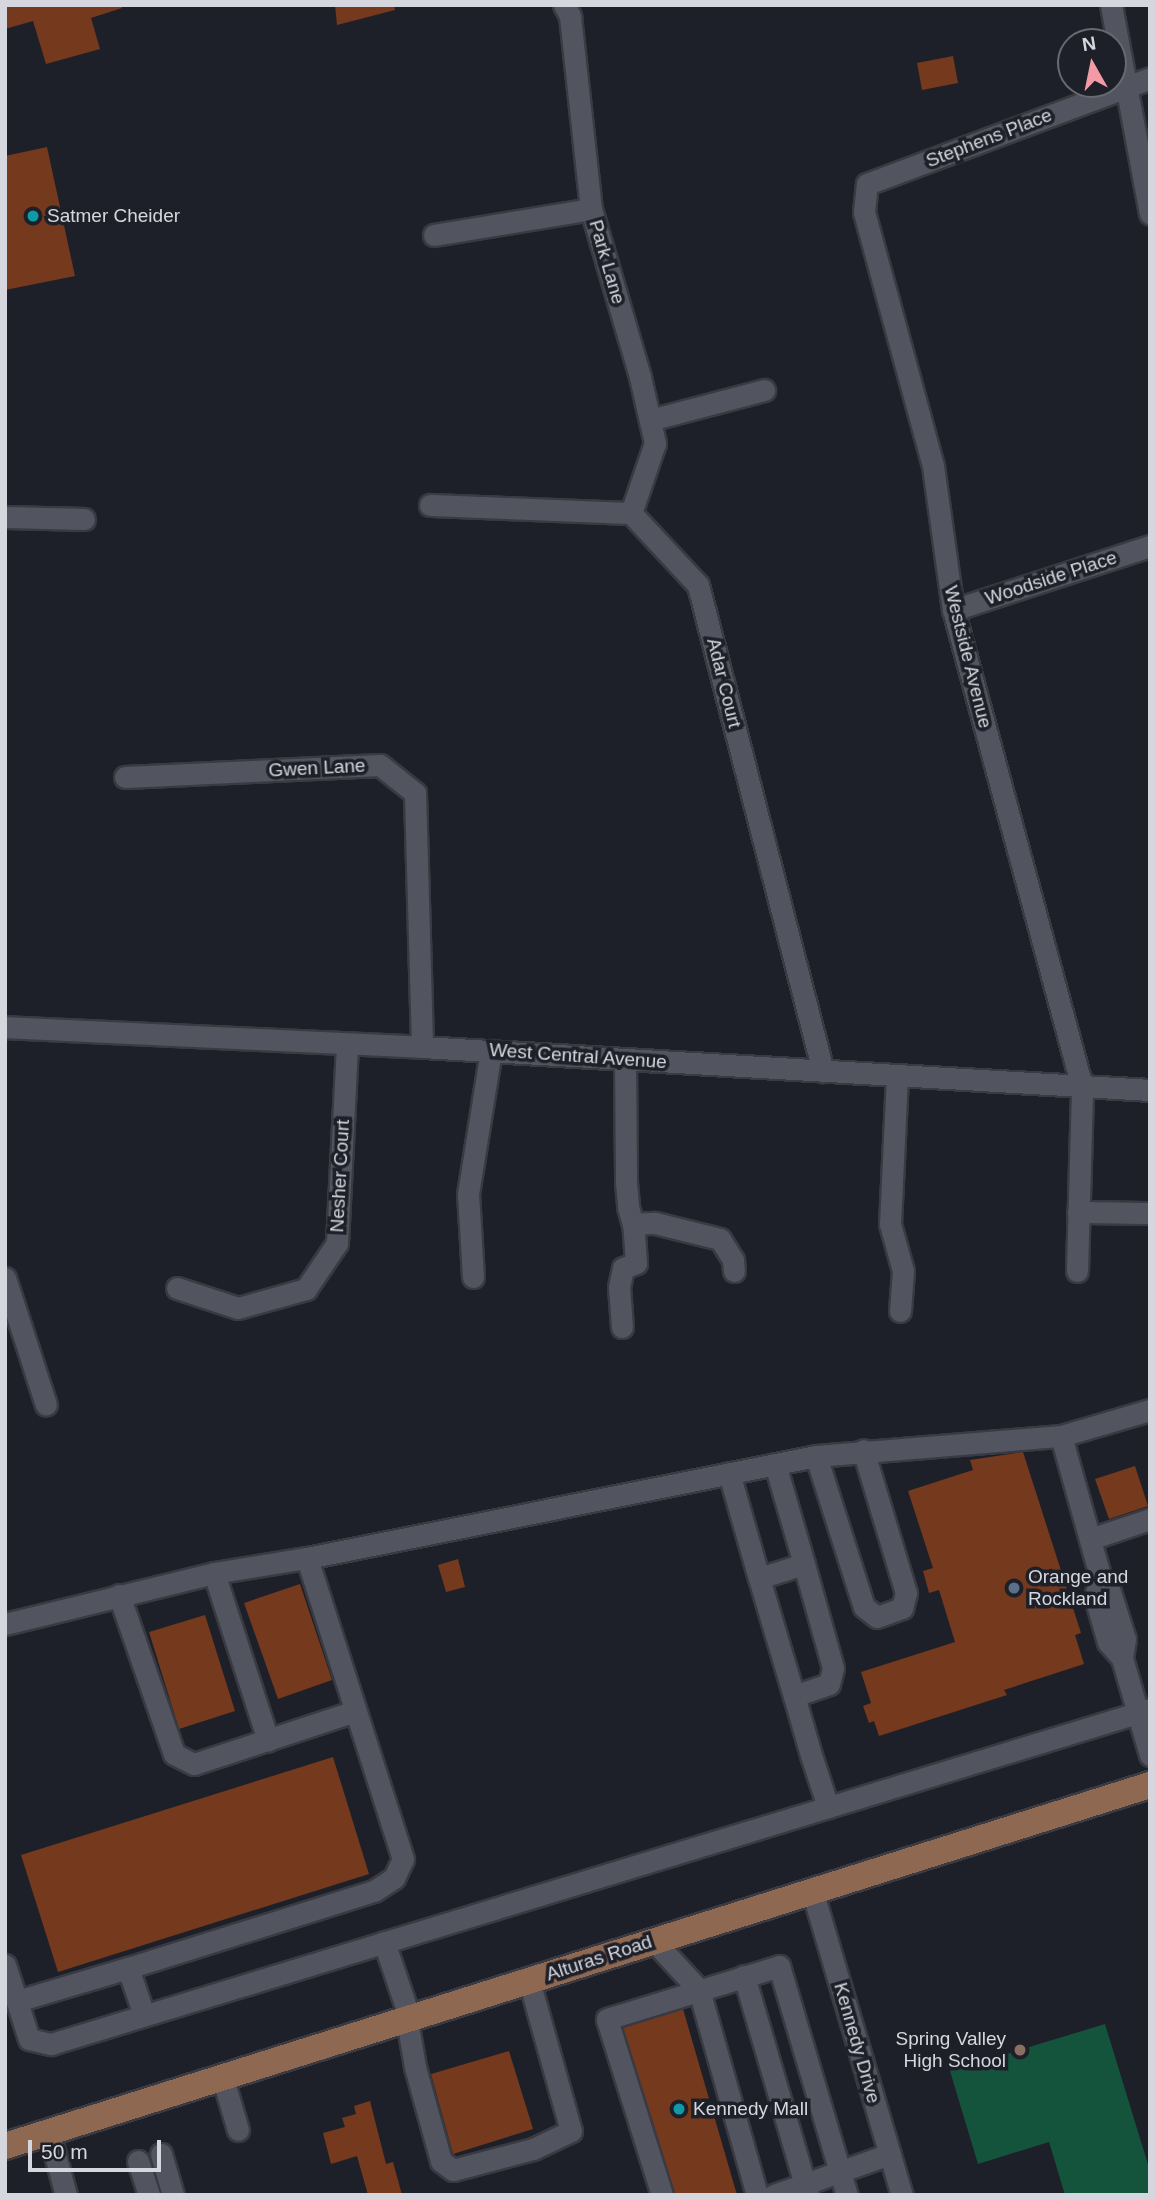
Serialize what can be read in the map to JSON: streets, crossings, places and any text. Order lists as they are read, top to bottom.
{
  "streets": {
    "main road": ["Alturas Road"],
    "street": [
      "Stephens Place",
      "Park Lane",
      "Woodside Place",
      "Westside Avenue",
      "Adar Court",
      "Gwen Lane",
      "West Central Avenue",
      "Nesher Court",
      "Kennedy Drive"
    ]
  },
  "crossings": [
    ["Stephens Place", "Westside Avenue"],
    ["Park Lane", "Adar Court"],
    ["Woodside Place", "Westside Avenue"],
    ["Westside Avenue", "West Central Avenue"],
    ["Adar Court", "West Central Avenue"],
    ["Gwen Lane", "West Central Avenue"],
    ["West Central Avenue", "Nesher Court"],
    ["Alturas Road", "Kennedy Drive"]
  ],
  "places": [
    "Satmer Cheider",
    "Orange and Rockland",
    "Spring Valley High School",
    "Kennedy Mall"
  ],
  "scale_bar": "50 m",
  "north": "top"
}
